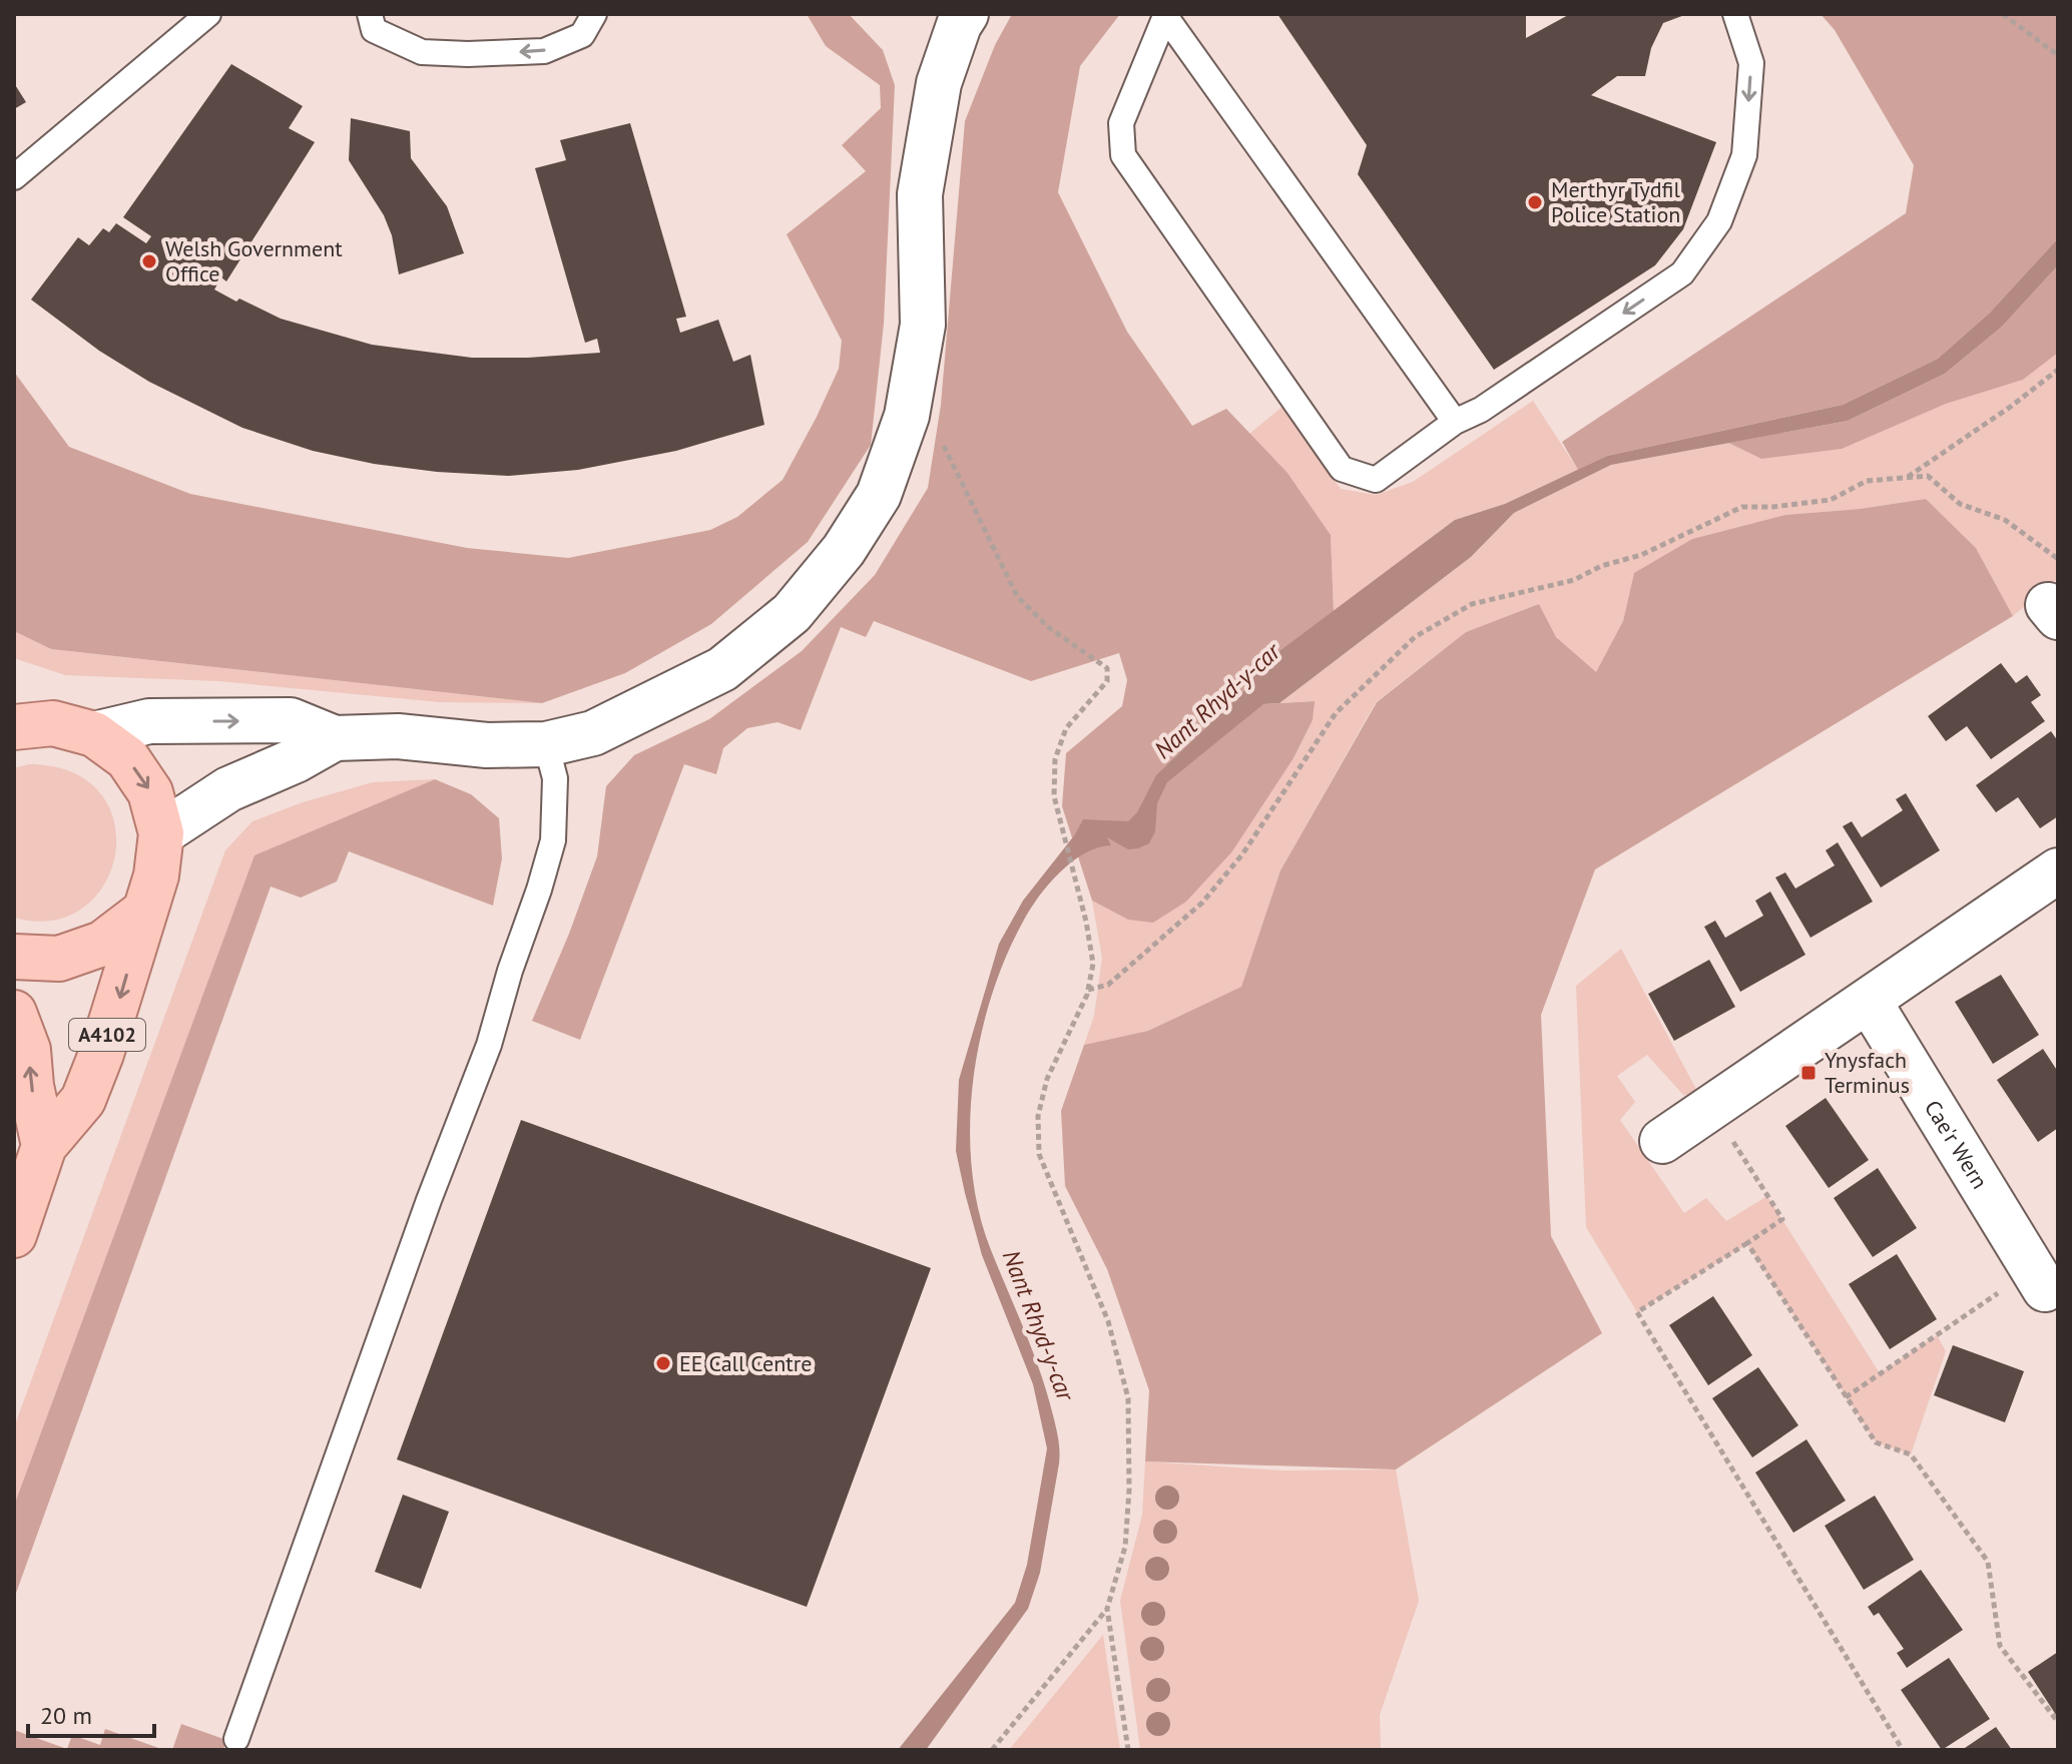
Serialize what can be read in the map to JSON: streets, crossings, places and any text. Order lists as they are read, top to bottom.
{
  "streets": {
    "main road": ["A4102"],
    "street": ["Cae'r Wern"]
  },
  "water": ["Nant Rhyd-y-car"],
  "places": {
    "other": ["Merthyr Tydfil Police Station", "Welsh Government Office", "EE Call Centre"],
    "transit": ["Ynysfach Terminus"]
  },
  "scale_bar": "20 m"
}
